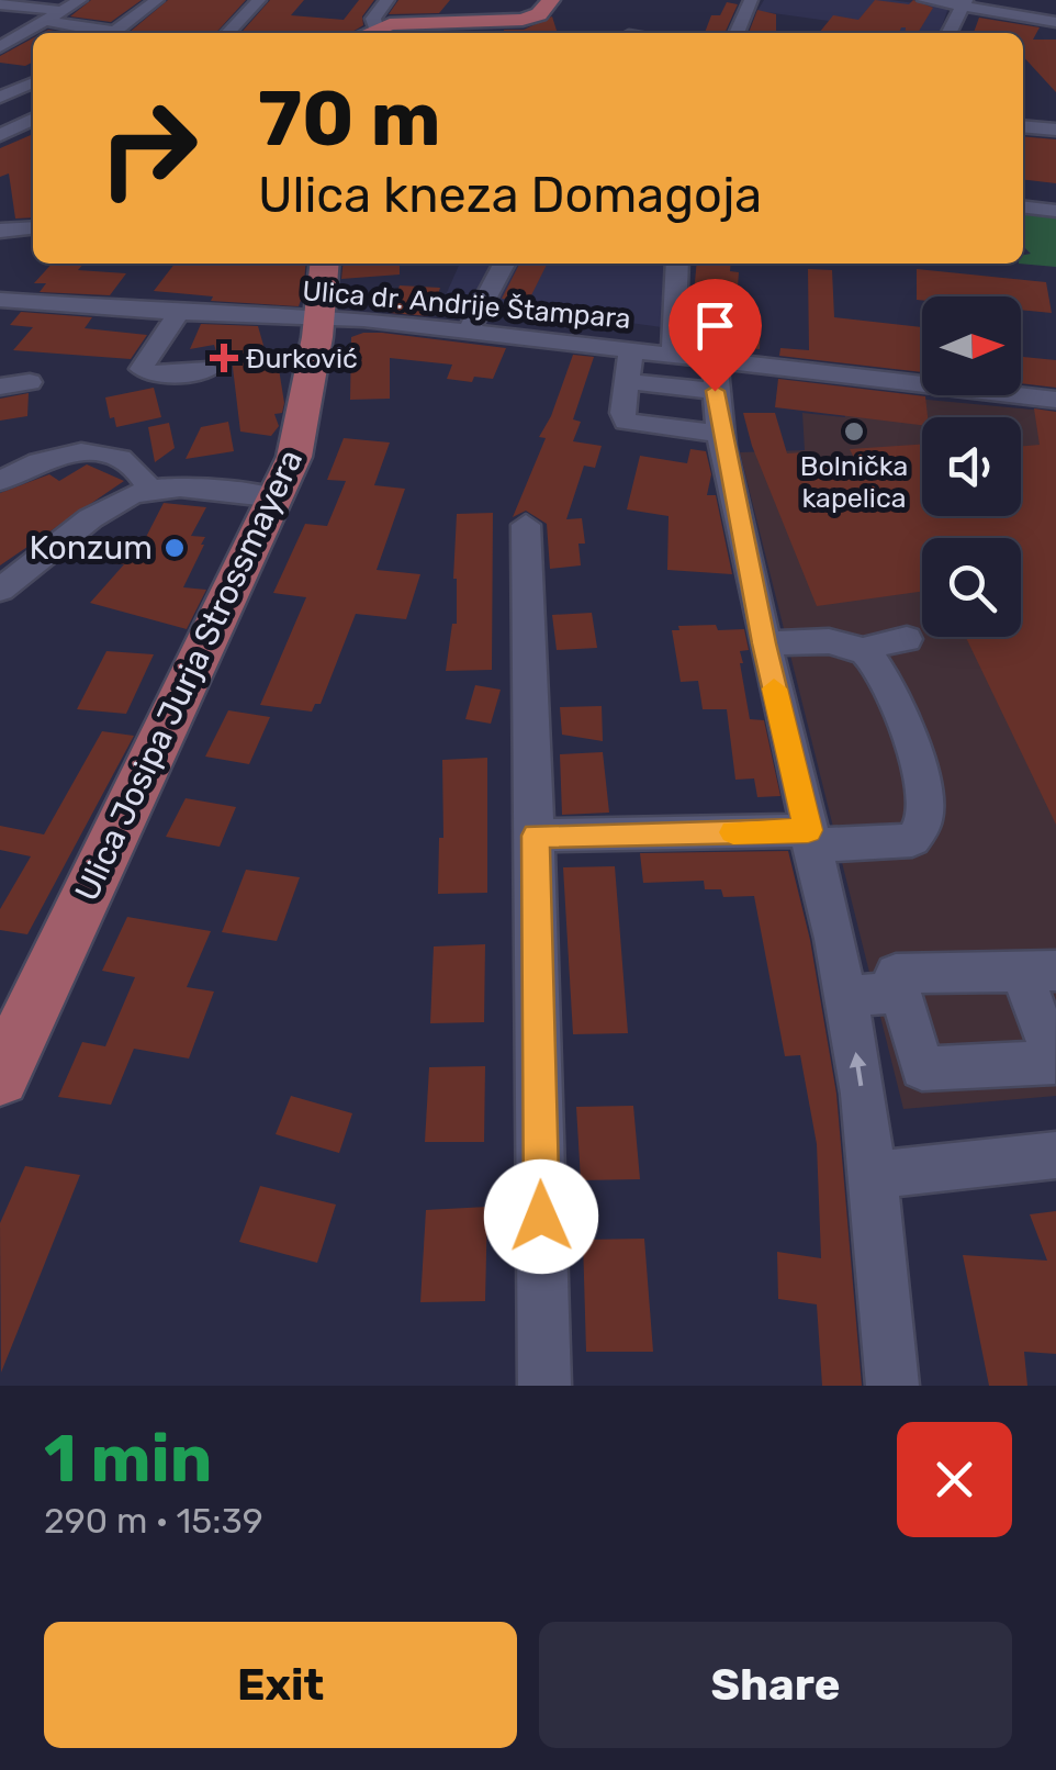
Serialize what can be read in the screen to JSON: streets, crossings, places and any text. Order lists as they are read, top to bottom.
{
  "streets": {
    "main road": ["Ulica Josipa Jurja Strossmayera"],
    "street": ["Ulica dr. Andrije Štampara"]
  },
  "crossings": [
    ["Ulica dr. Andrije Štampara", "Ulica Josipa Jurja Strossmayera"]
  ],
  "places": {
    "health": ["Đurković"],
    "other": ["Bolnička kapelica", "Konzum"]
  },
  "north": "right",
  "page": {
    "turn": ["70 m", "Ulica kneza Domagoja"],
    "heading": ["1 min", "290 m · 15:39"],
    "buttons": ["Exit", "Share"]
  }
}
